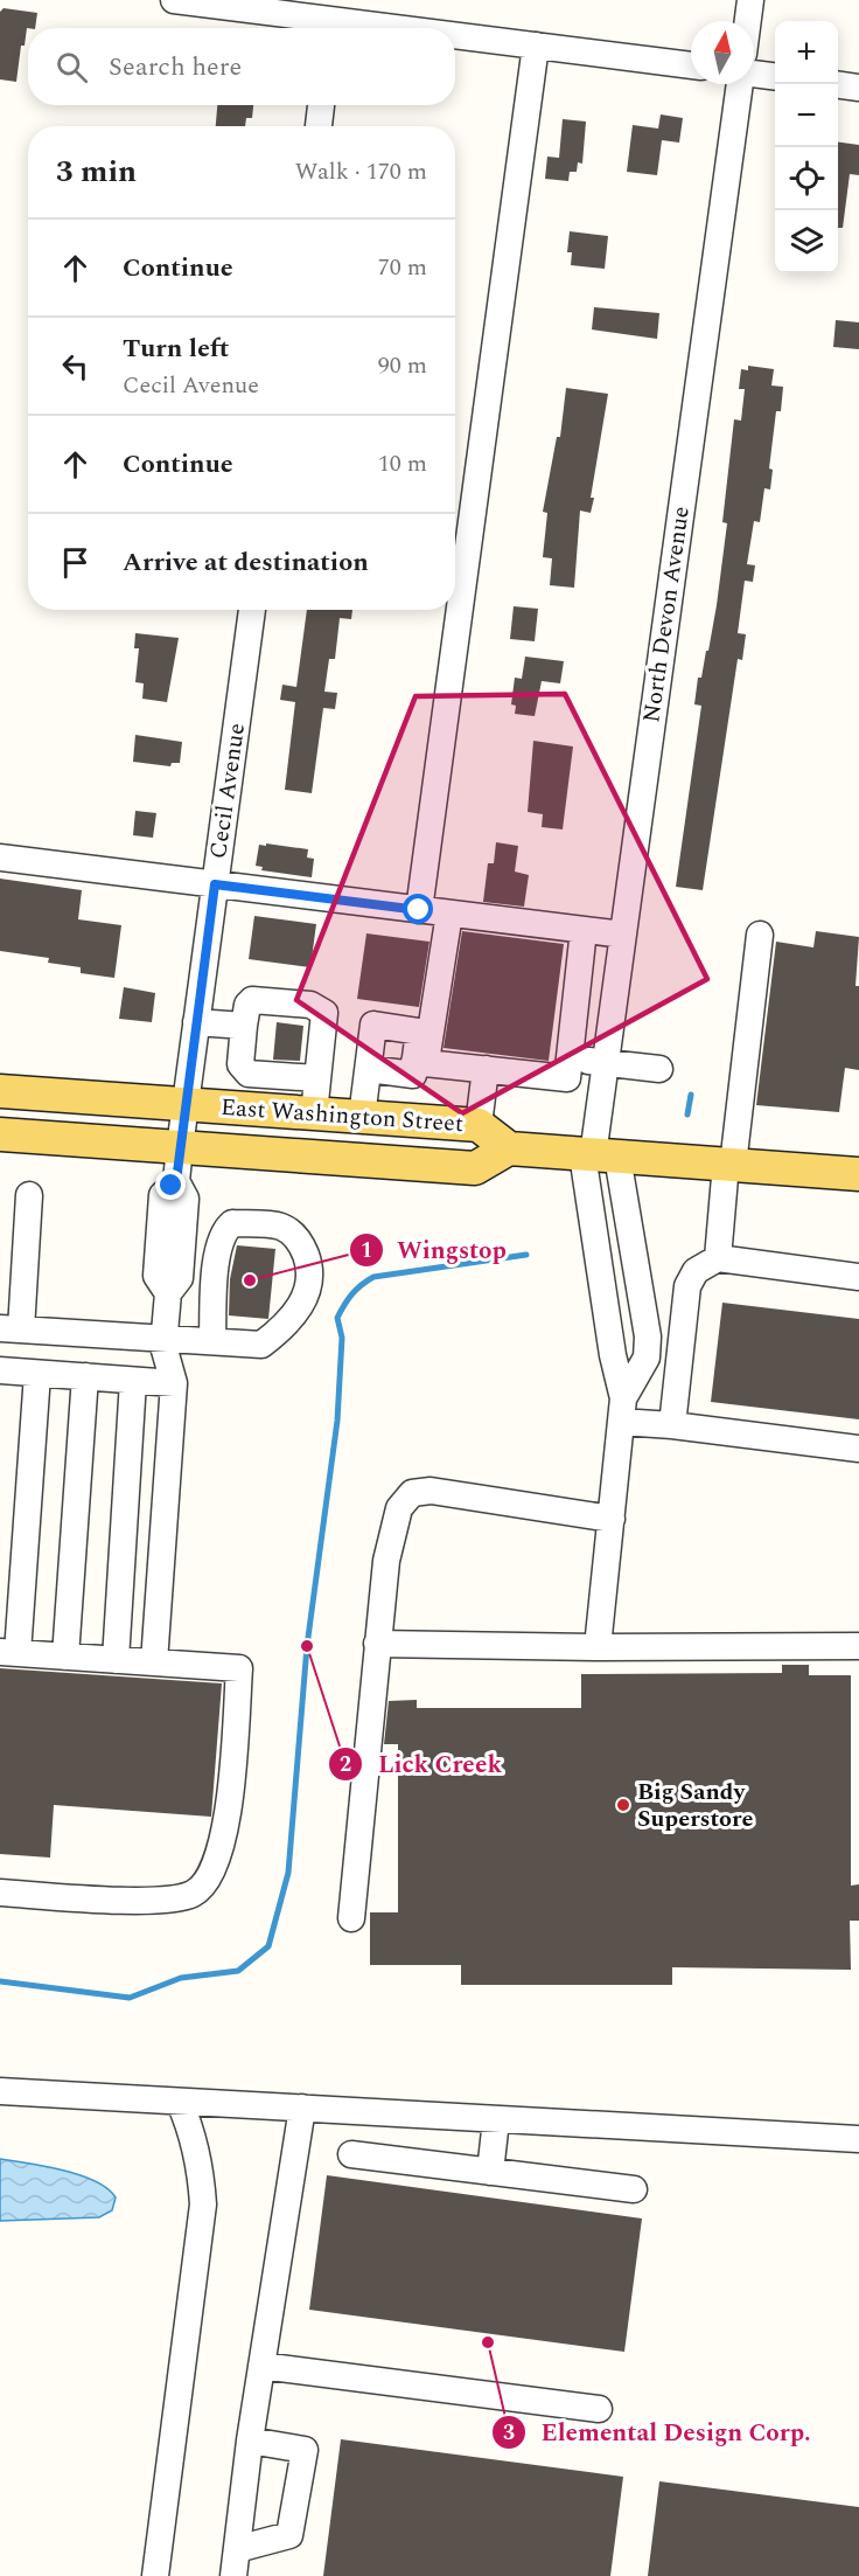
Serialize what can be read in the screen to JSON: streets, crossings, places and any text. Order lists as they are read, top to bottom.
{
  "streets": {
    "main road": ["East Washington Street"],
    "street": ["North Devon Avenue", "Cecil Avenue"]
  },
  "crossings": [
    ["Cecil Avenue", "East Washington Street"]
  ],
  "places": [
    "Wingstop",
    "Lick Creek",
    "Big Sandy Superstore",
    "Elemental Design Corp."
  ],
  "north": "top",
  "page": {
    "map_buttons": ["+", "−"],
    "search": "Search here",
    "heading": ["3 min", "Walk · 170 m"],
    "list": [
      ["Continue", "70 m"],
      ["Turn left", "Cecil Avenue", "90 m"],
      ["Continue", "10 m"],
      "Arrive at destination"
    ]
  }
}
